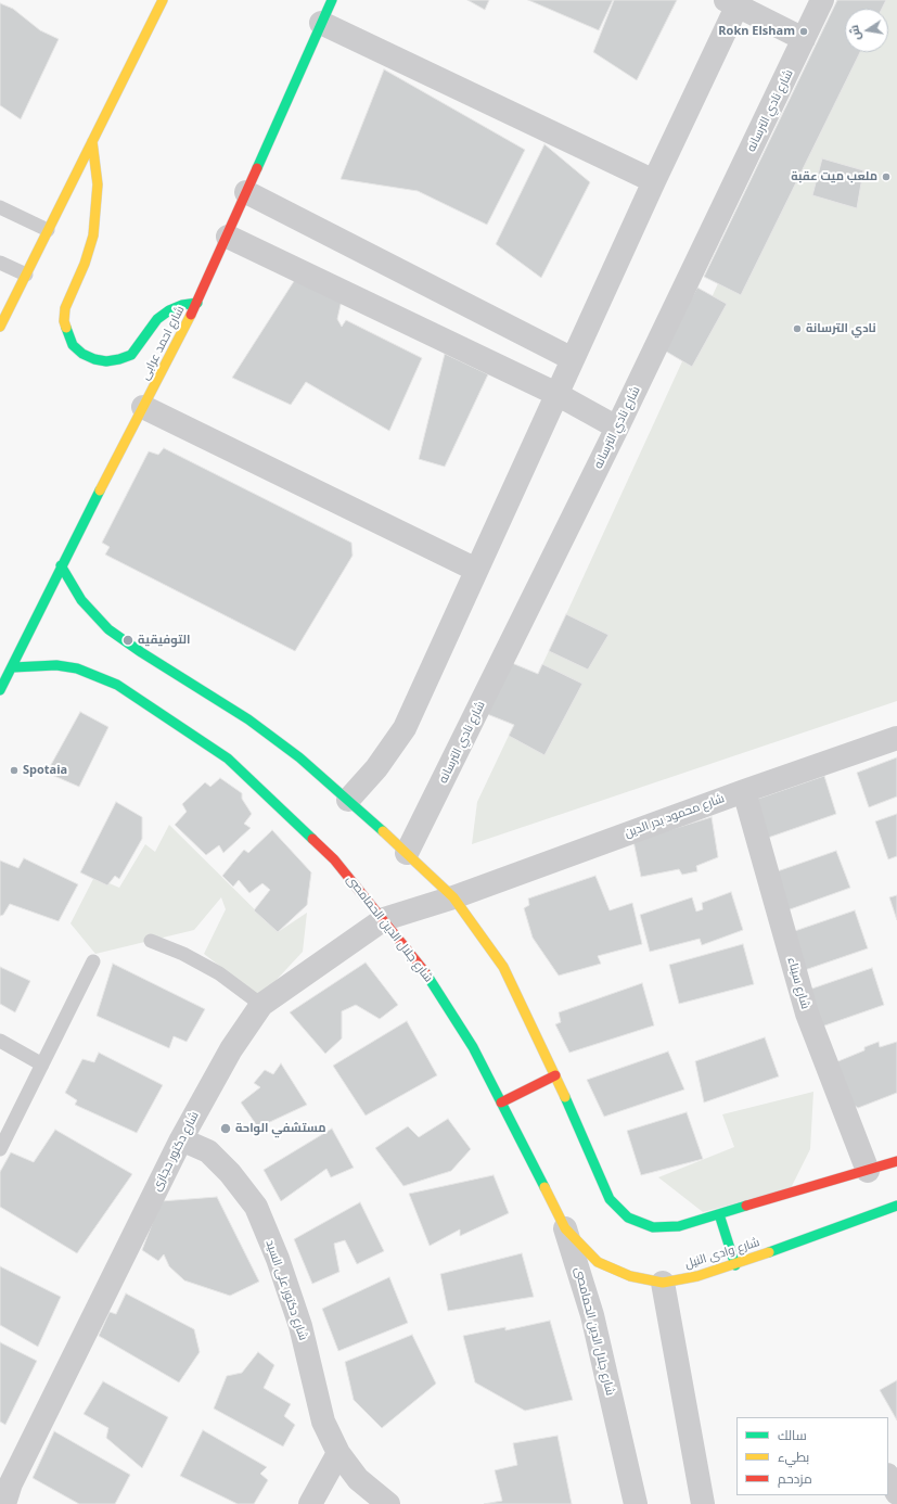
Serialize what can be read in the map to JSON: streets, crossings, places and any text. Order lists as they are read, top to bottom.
{
  "streets": {
    "main road": ["شارع احمد عرابى", "شارع جلال الدين الحمامصى", "شارع وادى النيل"],
    "street": [
      "شارع نادي الترسانه",
      "شارع محمود بدر الدين",
      "شارع سيناء",
      "شارع دكتور حجازى",
      "شارع دكتور على السيد"
    ]
  },
  "crossings": [
    ["شارع احمد عرابى", "شارع جلال الدين الحمامصى"],
    ["شارع محمود بدر الدين", "شارع سيناء"],
    ["شارع محمود بدر الدين", "شارع دكتور حجازى"],
    ["شارع جلال الدين الحمامصى", "شارع دكتور حجازى"],
    ["شارع جلال الدين الحمامصى", "شارع وادى النيل"],
    ["شارع دكتور حجازى", "شارع دكتور على السيد"]
  ],
  "places": [
    "Rokn Elsham",
    "ملعب ميت عقبة",
    "نادي الترسانة",
    "التوفيقية",
    "Spotaia",
    "مستشفي الواحة"
  ],
  "legend": ["سالك", "بطيء", "مزدحم"],
  "north": "left"
}
